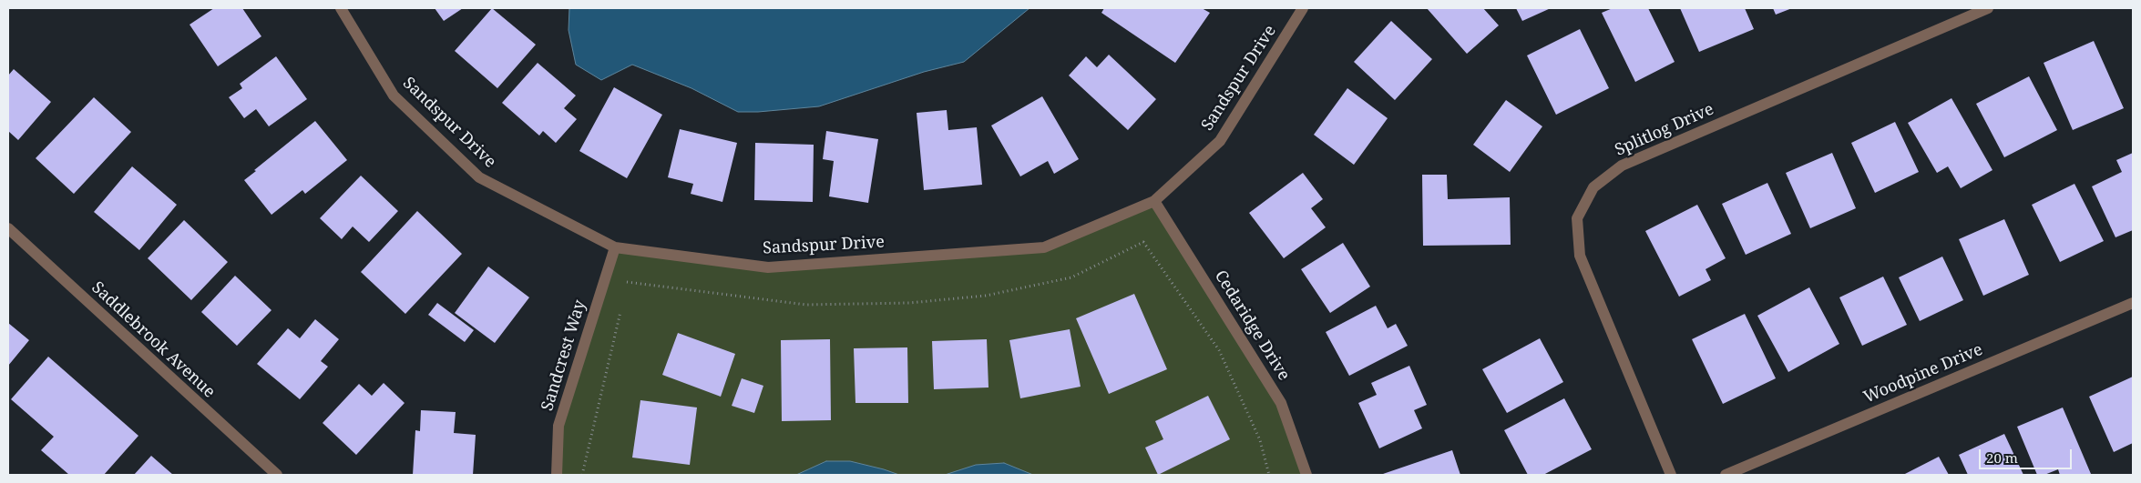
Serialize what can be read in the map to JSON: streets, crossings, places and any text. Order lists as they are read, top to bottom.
{
  "streets": {
    "street": [
      "Sandspur Drive",
      "Splitlog Drive",
      "Cedaridge Drive",
      "Saddlebrook Avenue",
      "Sandcrest Way",
      "Woodpine Drive"
    ]
  },
  "crossings": [
    ["Sandspur Drive", "Cedaridge Drive"],
    ["Sandspur Drive", "Sandcrest Way"]
  ],
  "scale_bar": "20 m"
}
